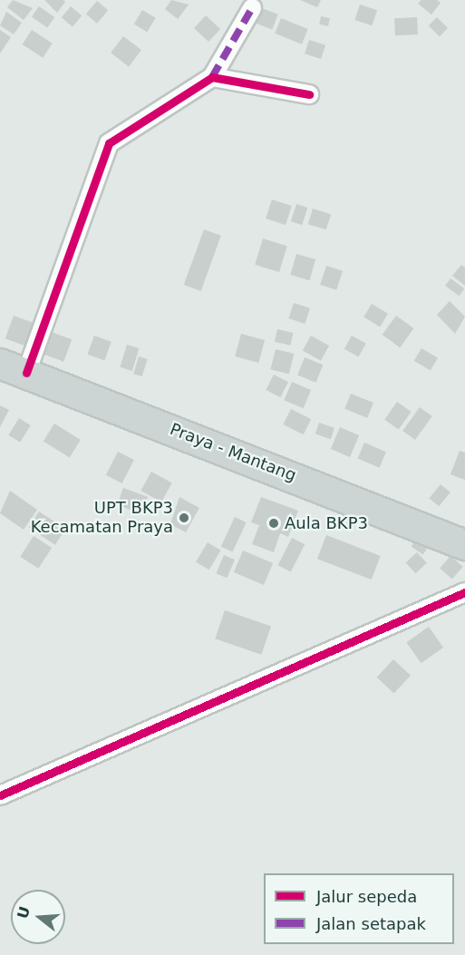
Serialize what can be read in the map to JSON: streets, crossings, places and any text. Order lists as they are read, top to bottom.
{
  "streets": {
    "main road": ["Praya - Mantang"]
  },
  "places": ["UPT BKP3 Kecamatan Praya", "Aula BKP3"],
  "legend": ["Jalur sepeda", "Jalan setapak"],
  "north": "left"
}
